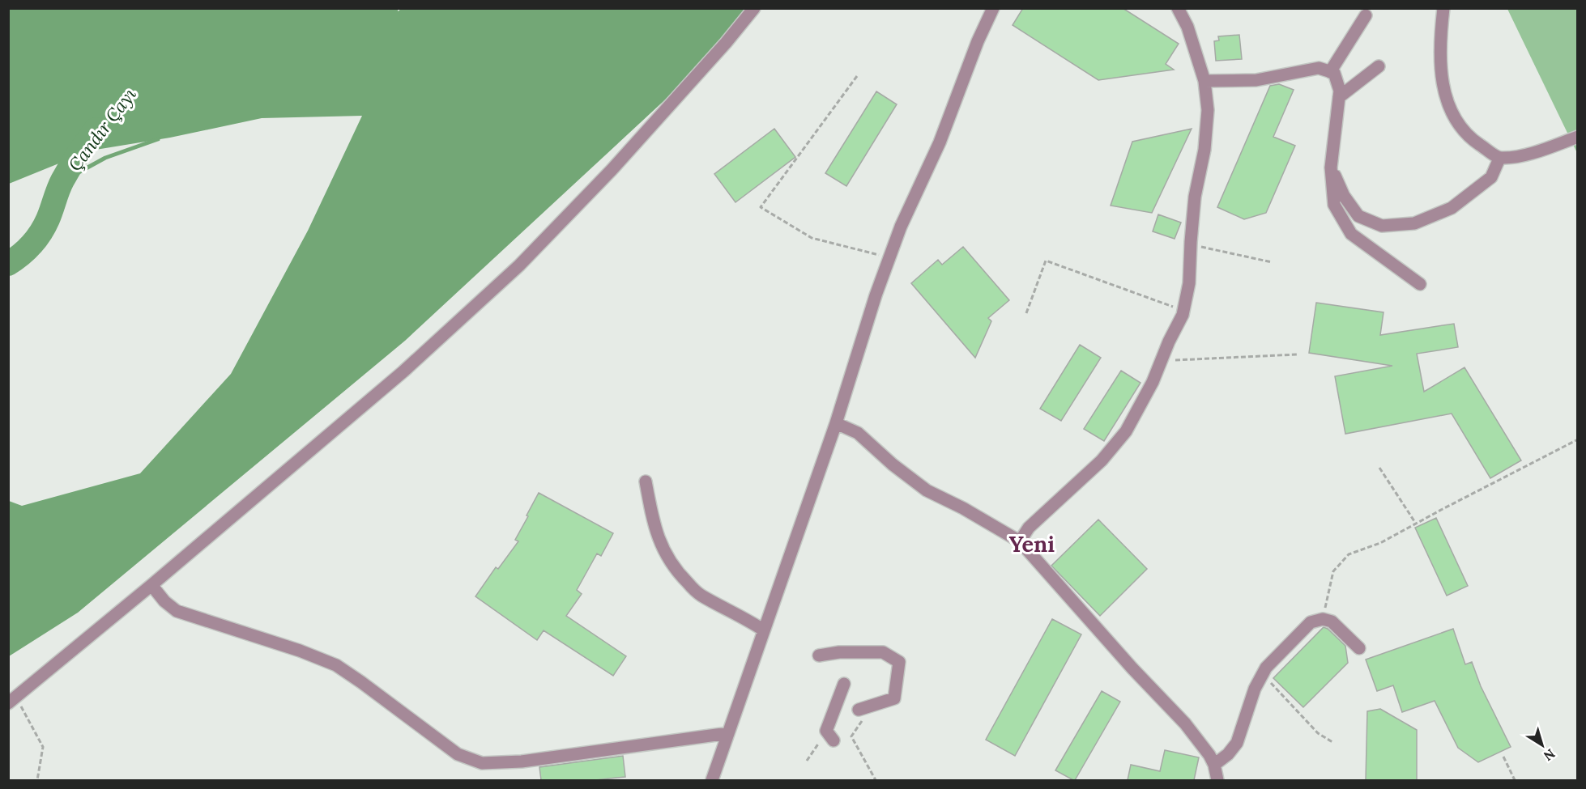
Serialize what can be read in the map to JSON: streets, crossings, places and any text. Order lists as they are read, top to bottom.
{
  "districts": ["Yeni"],
  "water": ["Çandır Çayı"],
  "north": "bottom right"
}
